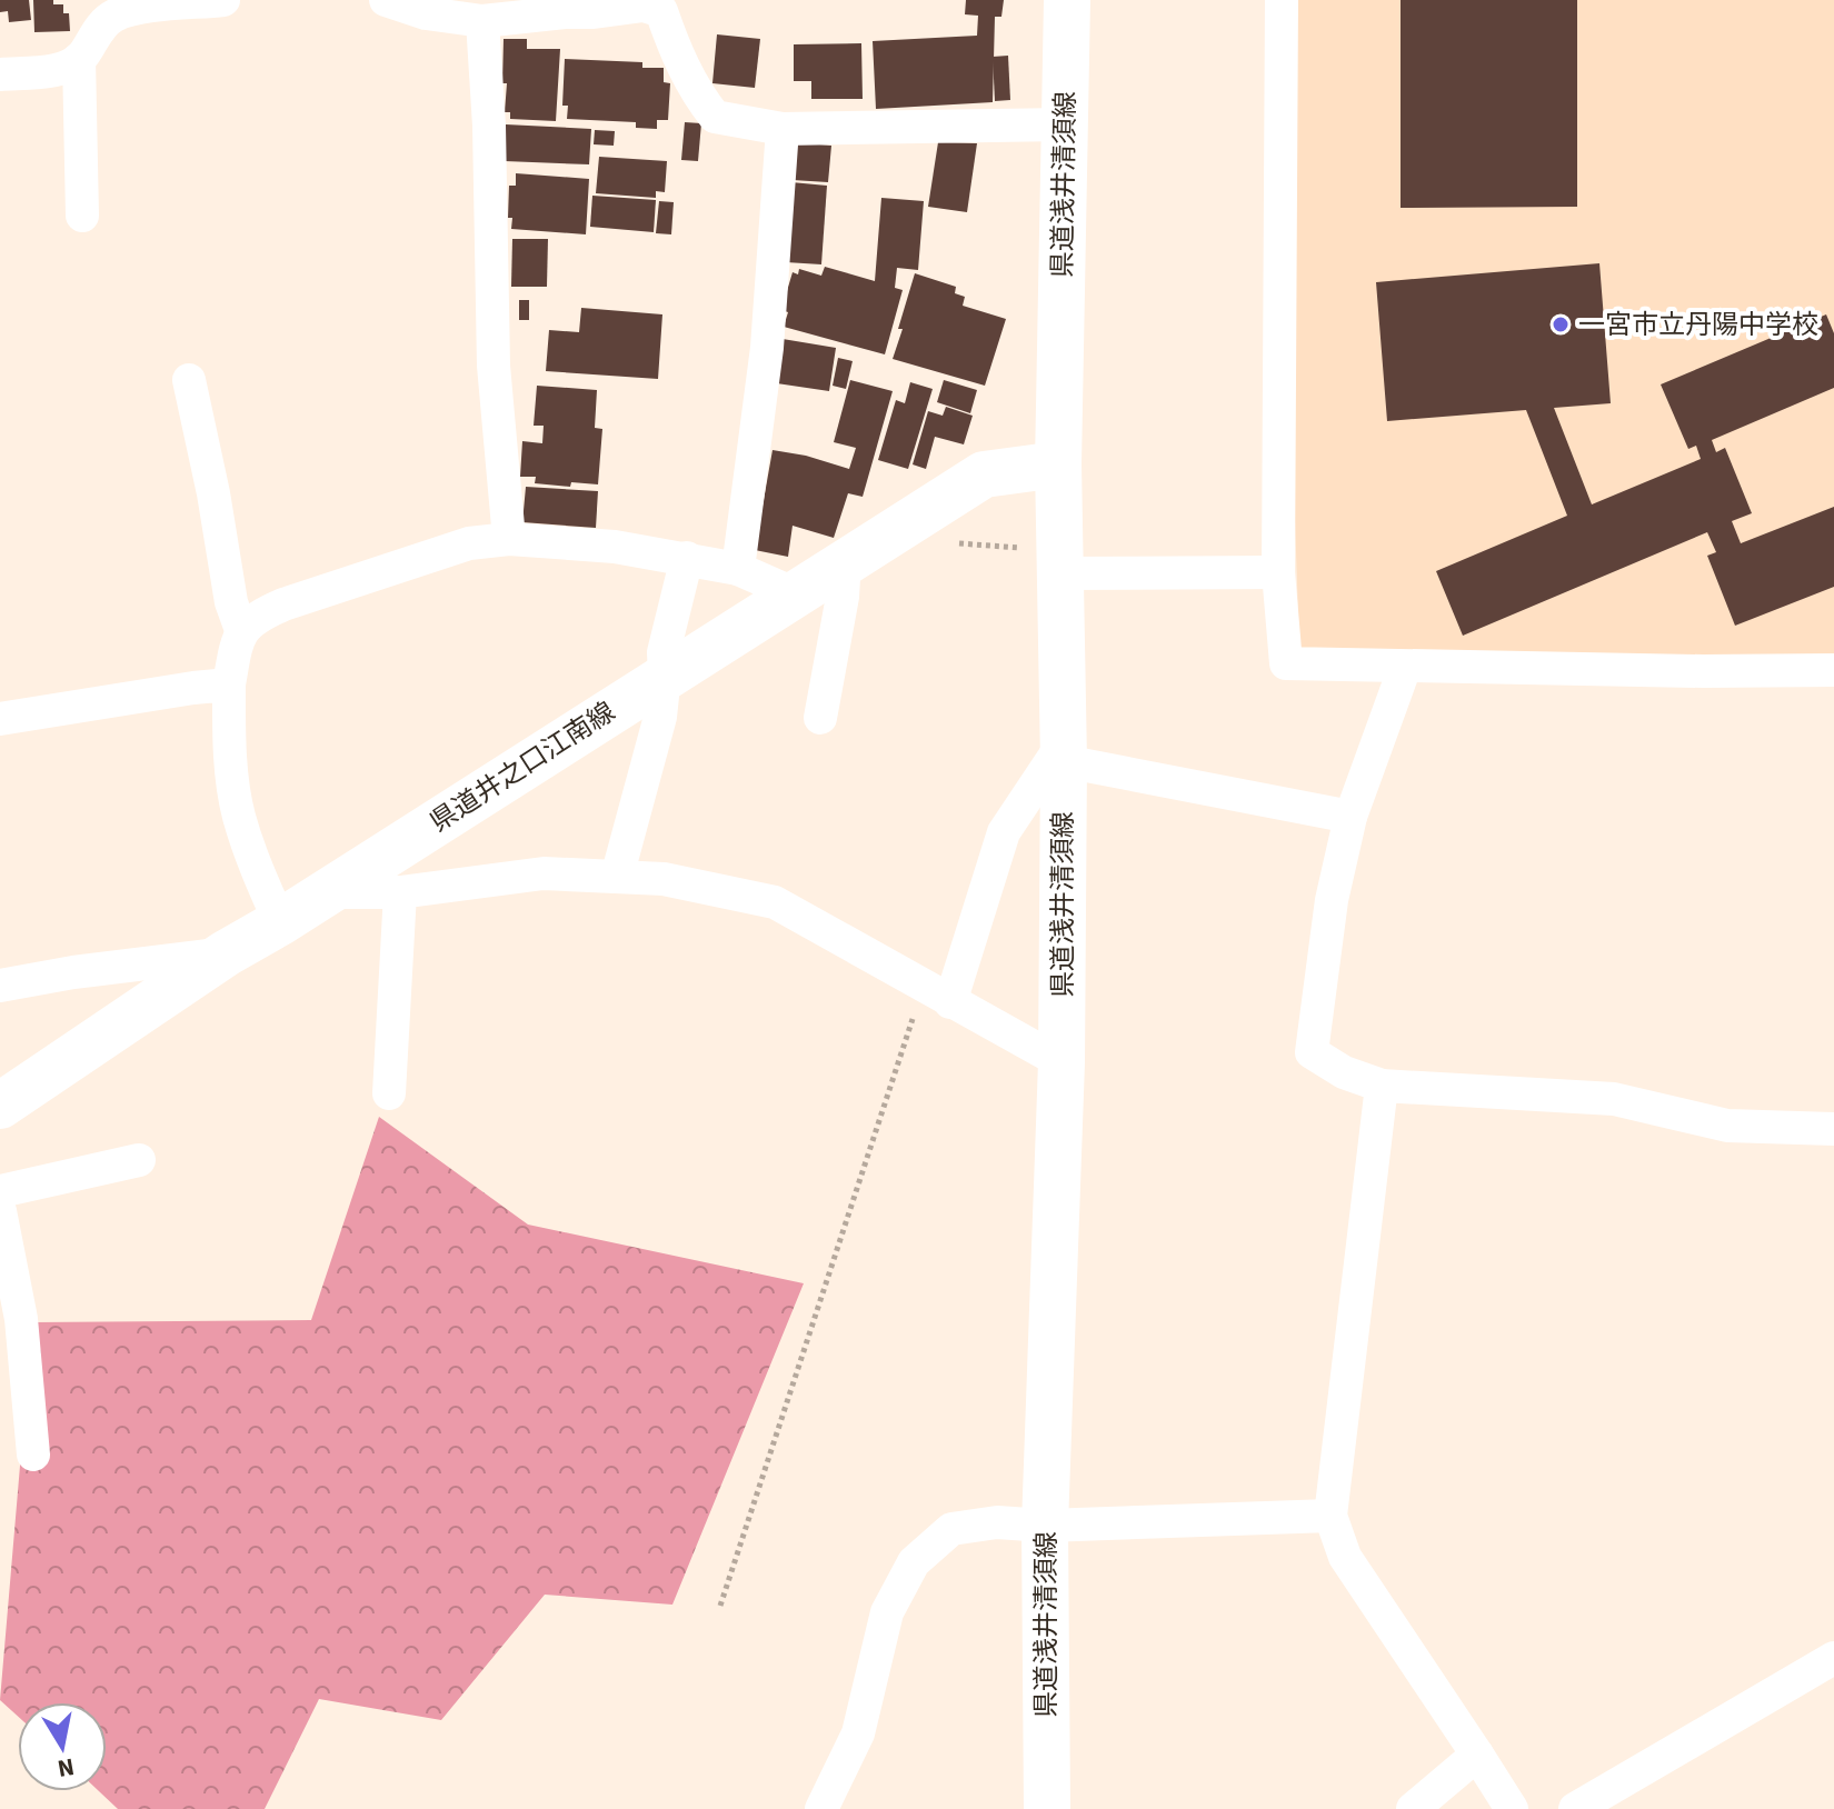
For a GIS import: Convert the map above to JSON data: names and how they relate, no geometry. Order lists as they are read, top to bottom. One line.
{"streets":{"main road":["県道浅井清須線","県道井之口江南線"]},"crossings":[["県道浅井清須線","県道井之口江南線"]],"places":["一宮市立丹陽中学校"],"north":"bottom"}
